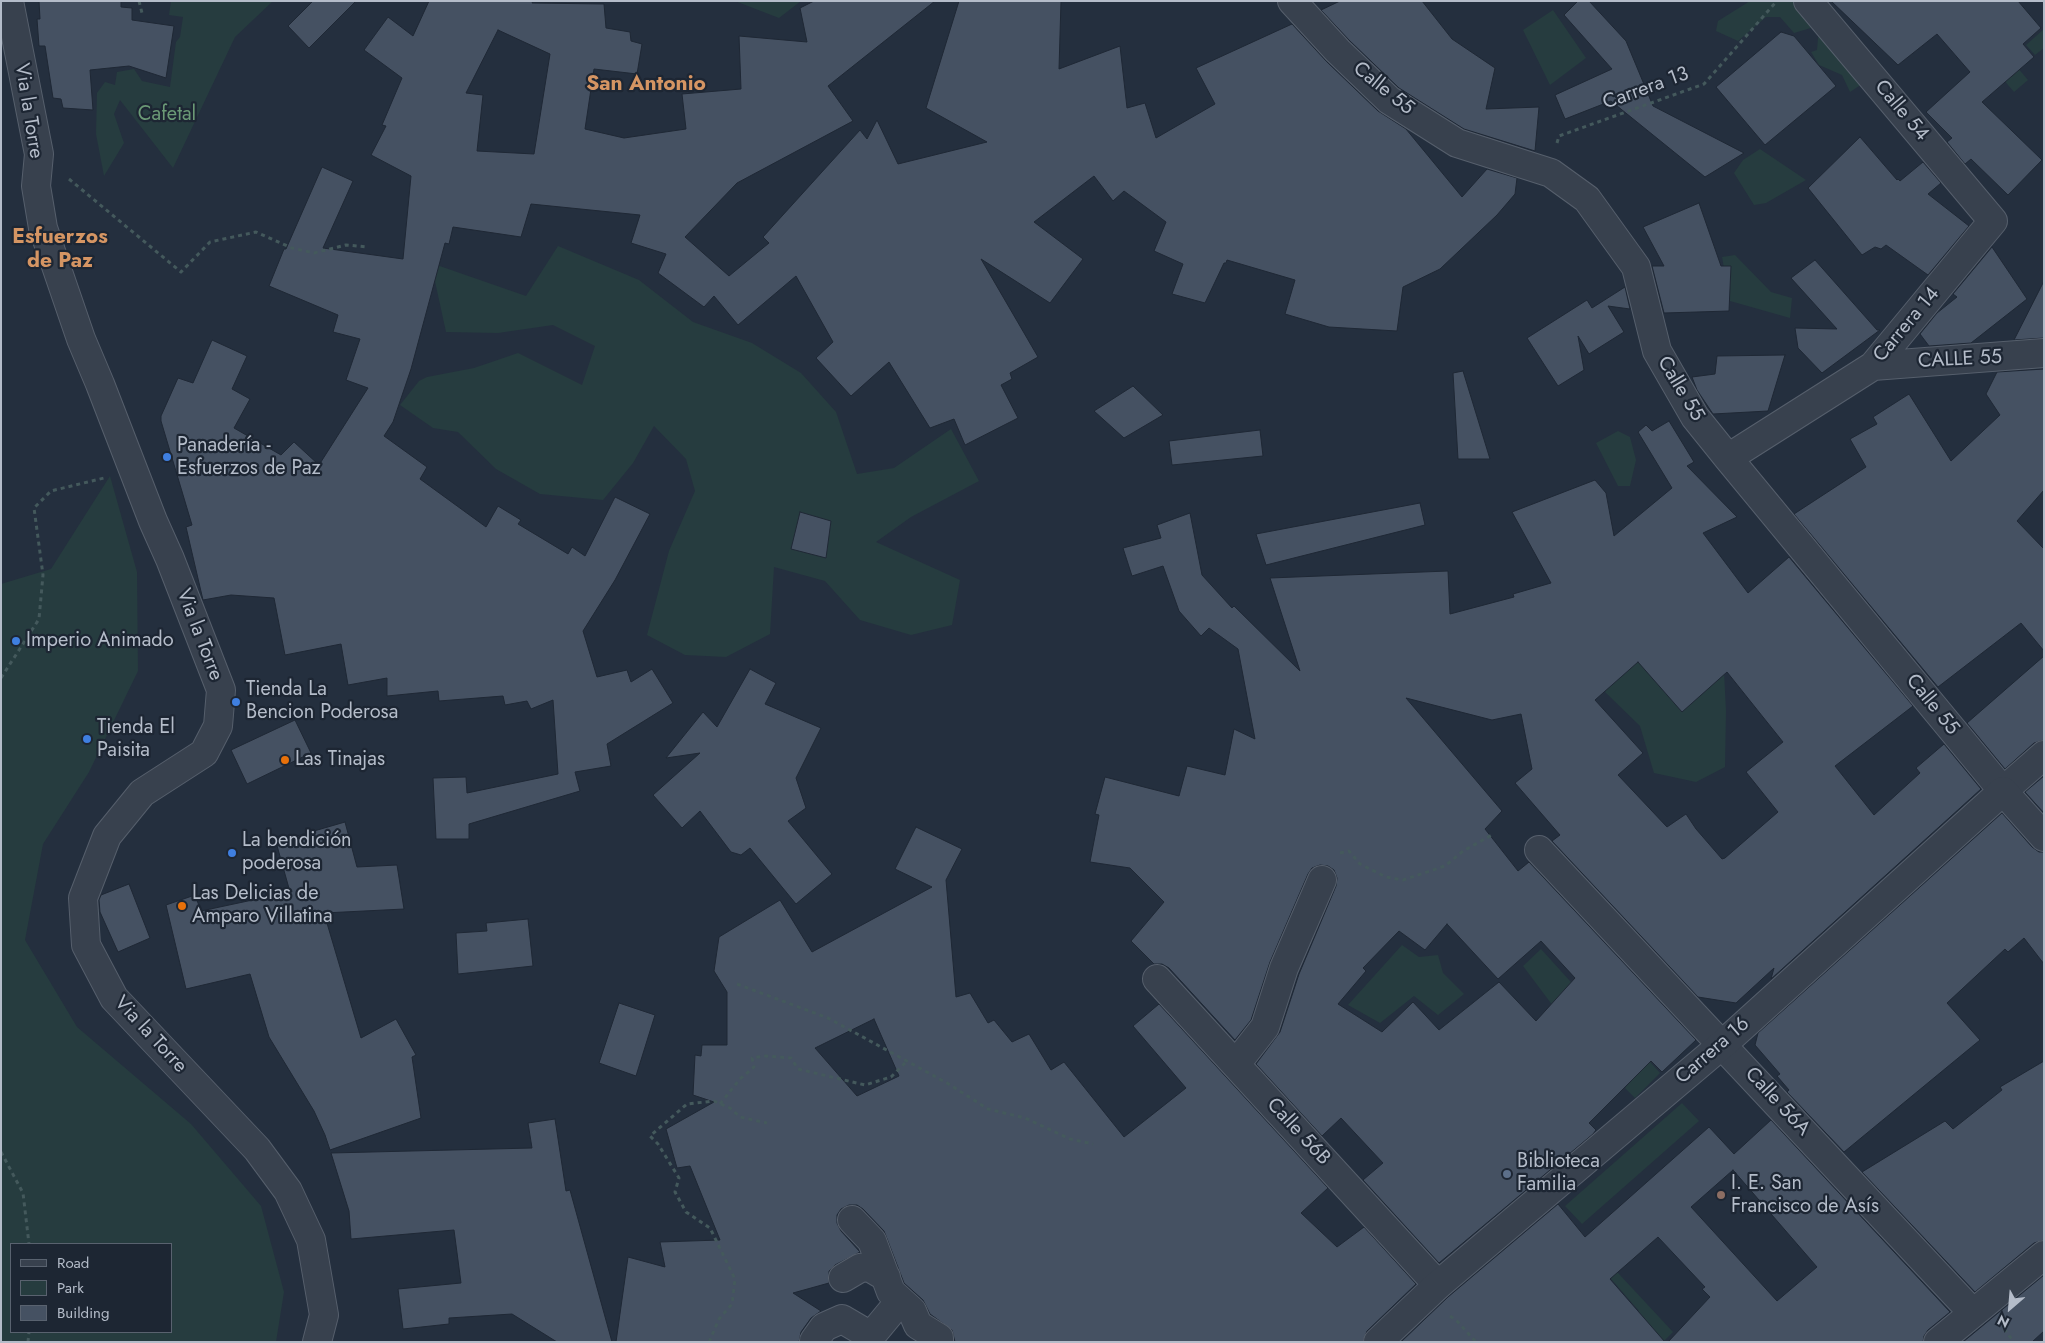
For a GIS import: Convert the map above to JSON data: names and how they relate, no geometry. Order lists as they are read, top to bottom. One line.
{"streets":{"street":["Calle 55","Via la Torre","Calle 54","Carrera 14","CALLE 55","Carrera 16","Calle 56A","Calle 56B"],"path":["Carrera 13"]},"crossings":[["Calle 55","Carrera 13"],["Calle 55","Carrera 14"],["Calle 55","Carrera 16"],["Calle 54","Carrera 14"],["Carrera 14","CALLE 55"],["Carrera 16","Calle 56A"],["Carrera 16","Calle 56B"]],"districts":["San Antonio","Esfuerzos de Paz"],"parks":["Cafetal"],"places":["Panadería - Esfuerzos de Paz","Imperio Animado","Tienda La Bencion Poderosa","Tienda El Paisita","Las Tinajas","La bendición poderosa","Las Delicias de Amparo Villatina","Biblioteca Familia","I. E. San Francisco de Asís"],"legend":["Road","Park","Building"],"north":"bottom left"}
